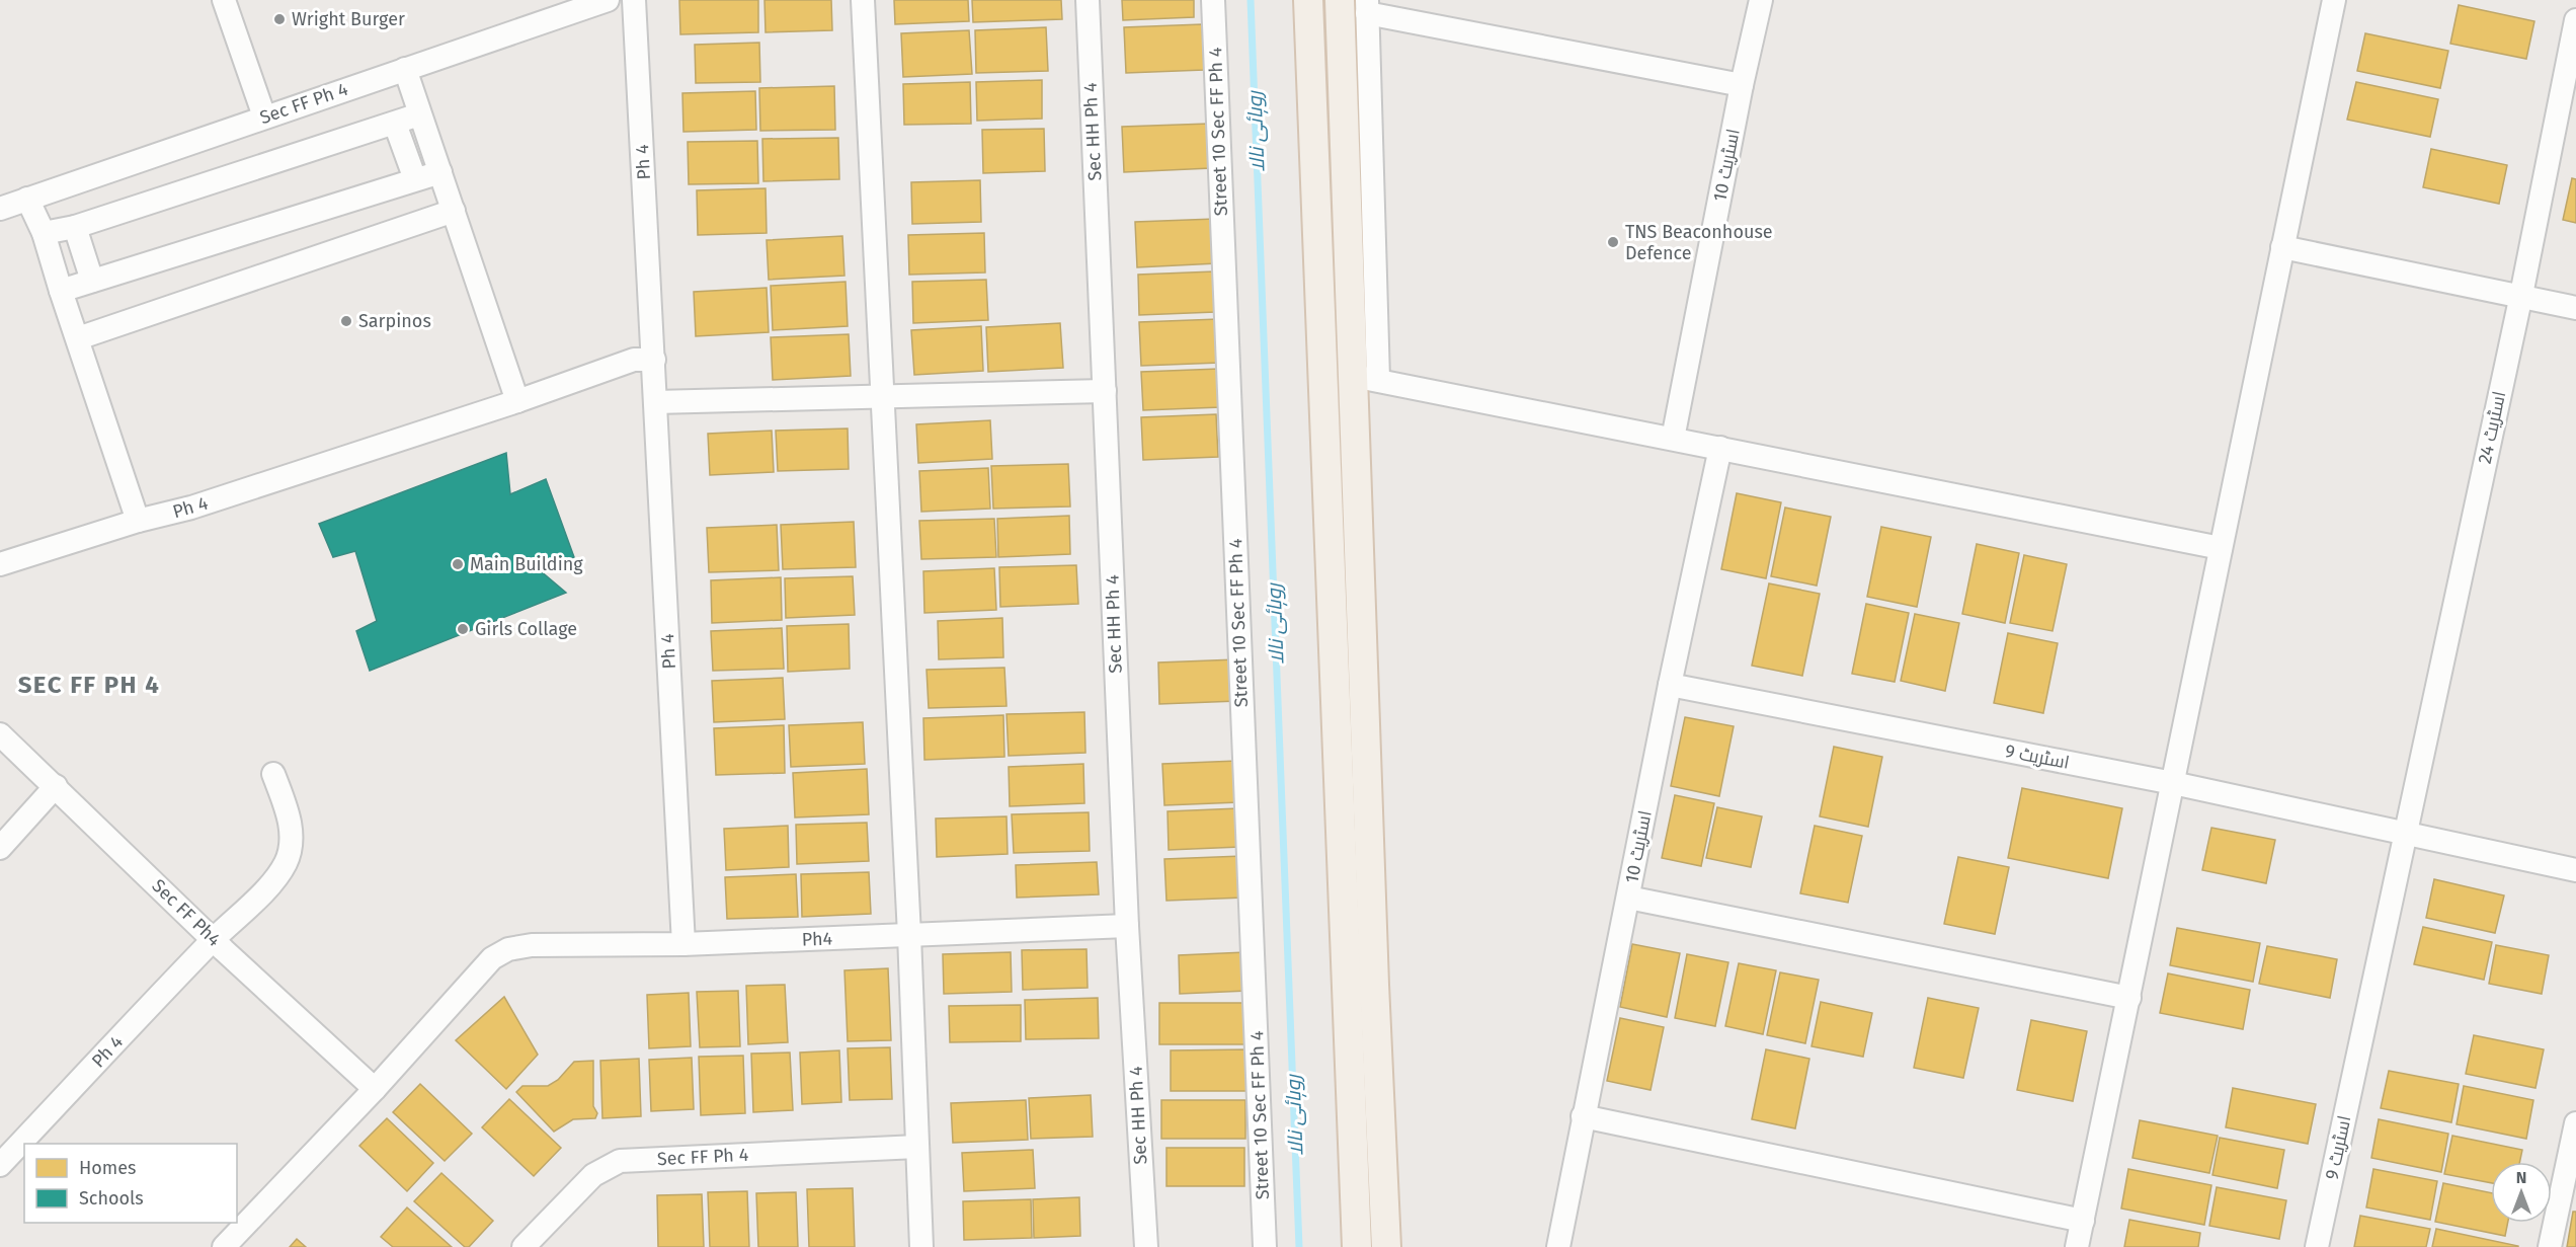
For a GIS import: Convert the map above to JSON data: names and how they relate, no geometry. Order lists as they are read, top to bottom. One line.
{"streets":{"street":["Sec FF Ph 4","Sec HH Ph 4","Street 10 Sec FF Ph 4","Ph 4","اسٹریٹ 10","اسٹریٹ 24","اسٹریٹ 9","Sec FF Ph4","Ph4"]},"crossings":[["Sec HH Ph 4","Ph4"],["Ph 4","Sec FF Ph4"],["Ph 4","Ph4"],["اسٹریٹ 10","اسٹریٹ 9"],["اسٹریٹ 24","اسٹریٹ 9"],["Sec FF Ph4","Ph4"]],"districts":["SEC FF PH 4"],"water":["روہائی نالا"],"places":["Wright Burger","TNS Beaconhouse Defence","Sarpinos","Main Building","Girls Collage"],"legend":["Homes","Schools"],"north":"top"}
